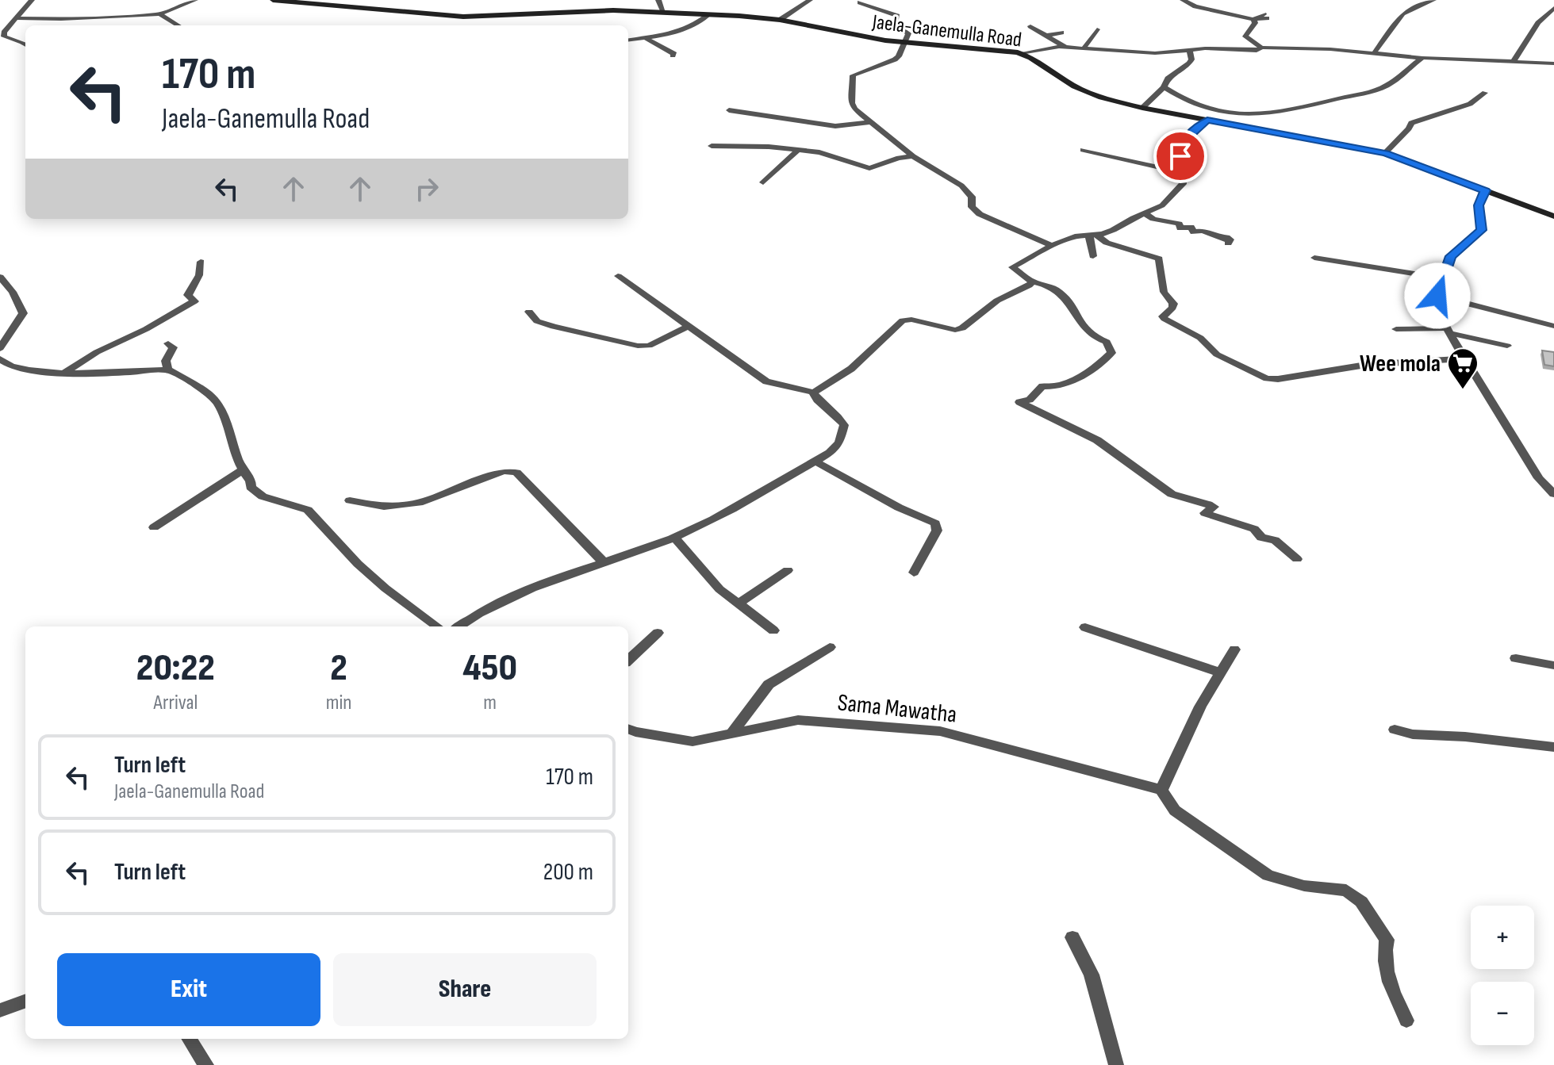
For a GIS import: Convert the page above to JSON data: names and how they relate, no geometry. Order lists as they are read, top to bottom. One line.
{"streets":{"main road":["Jaela-Ganemulla Road"],"street":["Sama Mawatha"]},"places":{"supermarket":["Wee mola"]},"page":{"turn":["170 m","Jaela-Ganemulla Road"],"eta":["20:22","Arrival","2","min","450","m"],"list":[{"name":"Turn left","note":"Jaela-Ganemulla Road","value":"170 m"},{"name":"Turn left","value":"200 m"}],"map_buttons":["+","−"],"buttons":["Exit","Share"]}}
